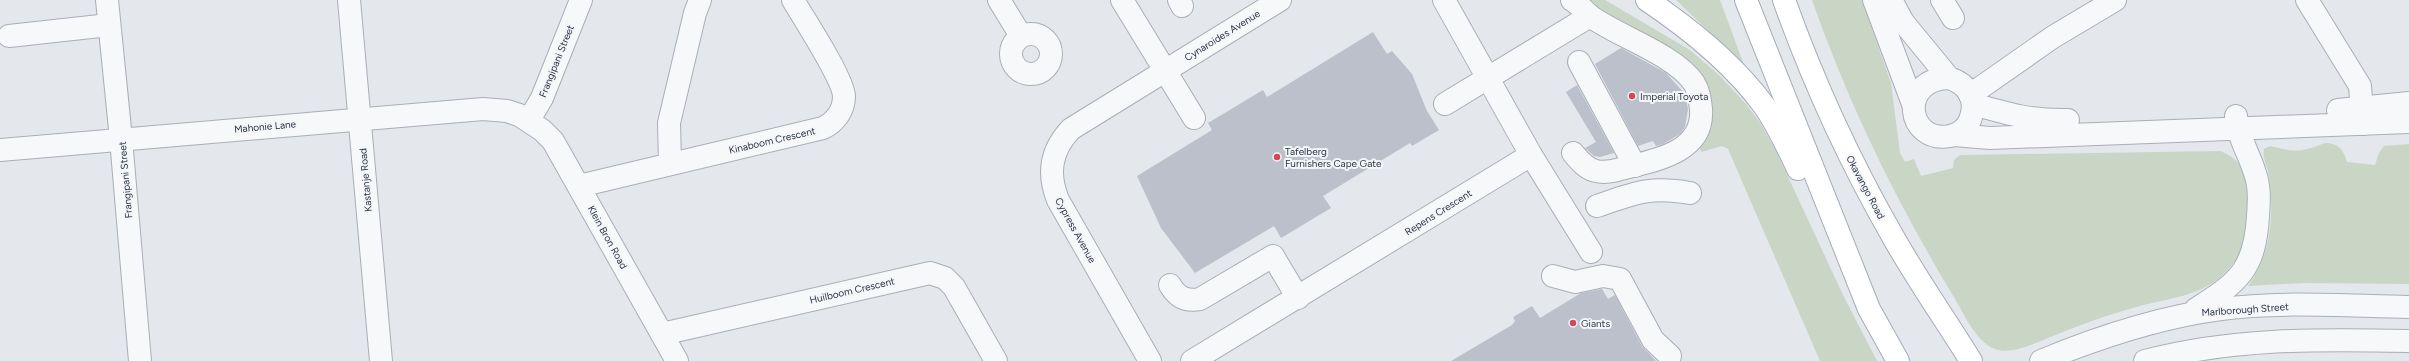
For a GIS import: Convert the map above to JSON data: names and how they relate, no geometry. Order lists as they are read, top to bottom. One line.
{"streets":{"main road":["Okavango Road"],"street":["Cynaroides Avenue","Frangipani Street","Mahonie Lane","Kinaboom Crescent","Kastanje Road","Repens Crescent","Cypress Avenue","Klein Bron Road","Huilboom Crescent","Marlborough Street"]},"crossings":[["Cynaroides Avenue","Cypress Avenue"],["Frangipani Street","Mahonie Lane"],["Frangipani Street","Klein Bron Road"],["Mahonie Lane","Kastanje Road"],["Mahonie Lane","Klein Bron Road"],["Kinaboom Crescent","Klein Bron Road"],["Klein Bron Road","Huilboom Crescent"]],"places":["Imperial Toyota","Tafelberg Furnishers Cape Gate","Giants"]}
